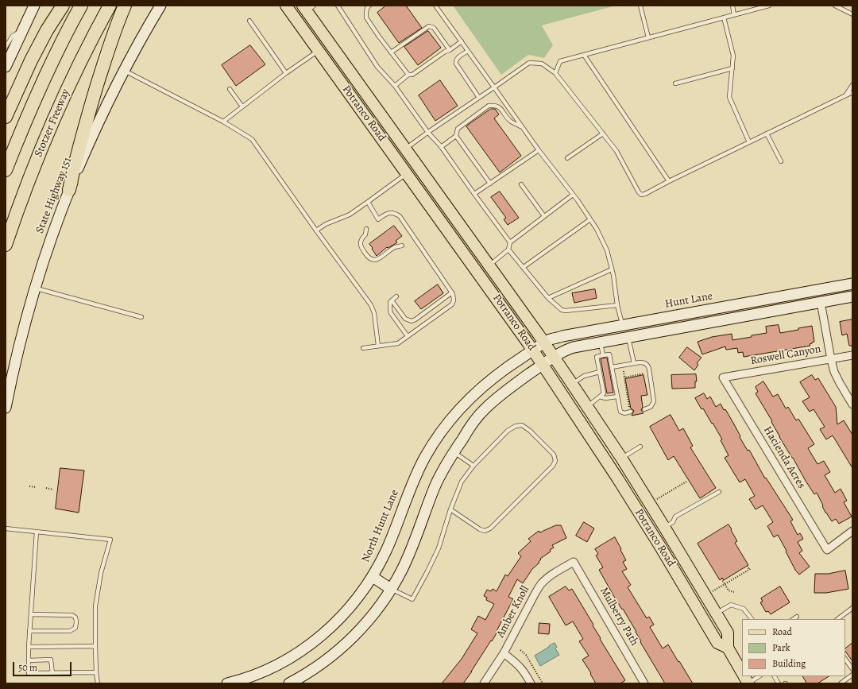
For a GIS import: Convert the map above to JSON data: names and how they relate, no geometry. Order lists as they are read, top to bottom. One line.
{"streets":{"highway":["Stotzer Freeway"],"main road":["Potranco Road","State Highway 151","Hunt Lane","North Hunt Lane"],"street":["Roswell Canyon","Hacienda Acres","Amber Knoll","Mulberry Path"]},"crossings":[["Potranco Road","Hunt Lane"],["Potranco Road","North Hunt Lane"],["Hunt Lane","North Hunt Lane"],["Roswell Canyon","Hacienda Acres"],["Amber Knoll","Mulberry Path"]],"legend":["Road","Park","Building"],"scale_bar":"50 m"}
